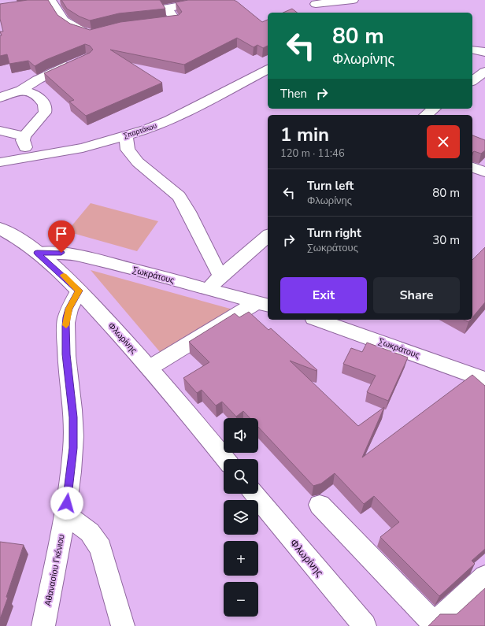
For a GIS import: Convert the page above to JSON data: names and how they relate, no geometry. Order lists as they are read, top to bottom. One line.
{"streets":{"street":["Σπαρτάκου","Σωκράτους","Φλωρίνης","Αθανασίου Γκένιου"]},"crossings":[["Σωκράτους","Φλωρίνης"],["Φλωρίνης","Αθανασίου Γκένιου"]],"page":{"turn":["80 m","Φλωρίνης"],"then":"Then","heading":["1 min","120 m · 11:46"],"list":[{"name":"Turn left","note":"Φλωρίνης","value":"80 m"},{"name":"Turn right","note":"Σωκράτους","value":"30 m"}],"buttons":["Exit","Share"],"map_buttons":["+","−"]}}
